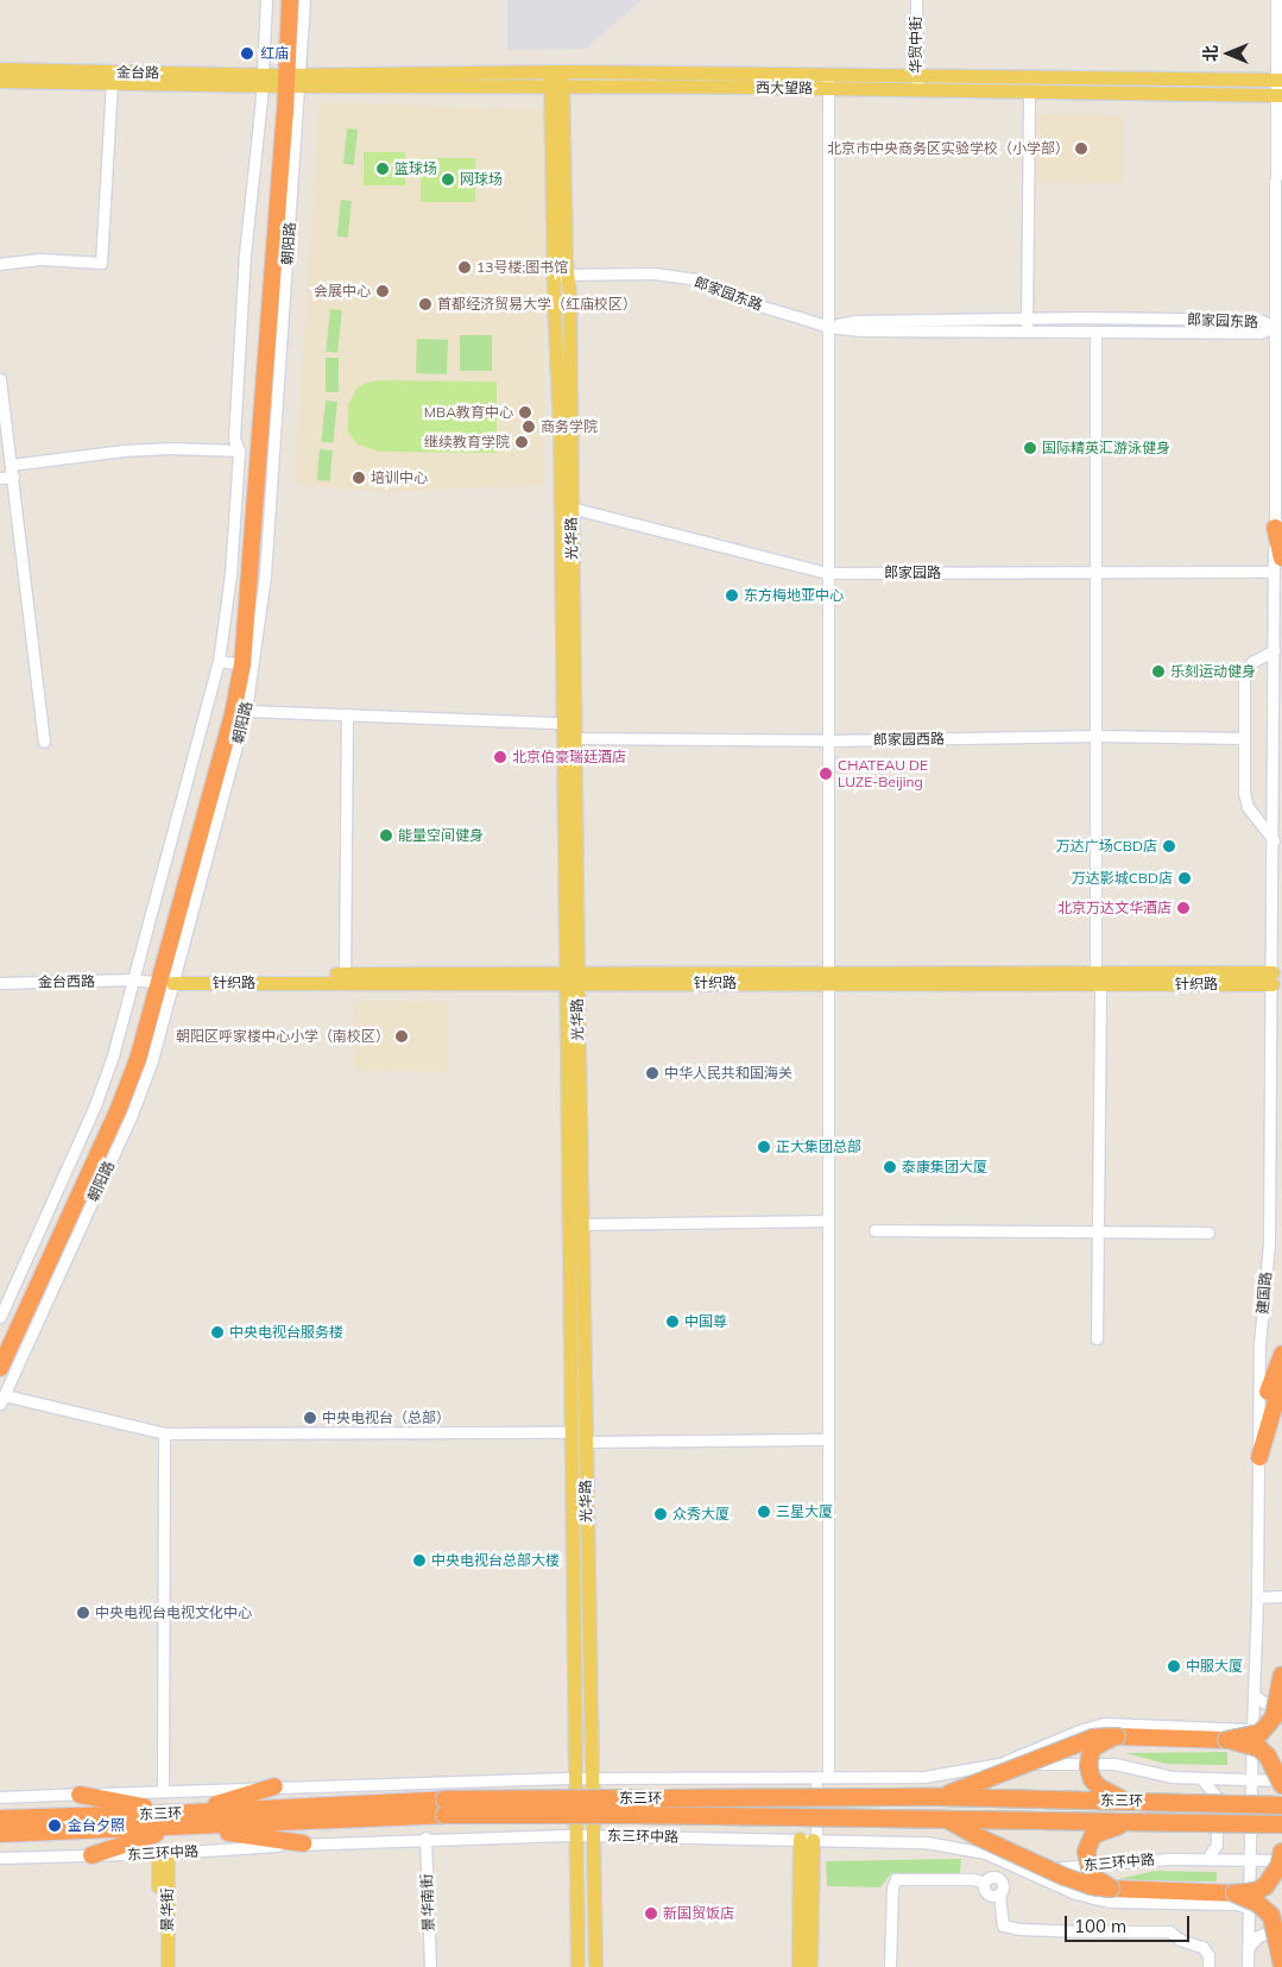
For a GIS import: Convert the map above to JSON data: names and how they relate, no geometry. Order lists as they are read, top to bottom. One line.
{"streets":{"highway":["朝阳路","东三环"],"main road":["金台路","西大望路","光华路","针织路","景华街"],"street":["华贸中街","郎家园东路","郎家园路","郎家园西路","金台西路","建国路","东三环中路","景华南街"]},"crossings":[["华贸中街","西大望路"],["金台路","西大望路"],["金台路","朝阳路"],["西大望路","朝阳路"],["西大望路","光华路"],["朝阳路","金台西路"],["朝阳路","针织路"],["郎家园东路","光华路"],["光华路","郎家园路"],["光华路","郎家园西路"],["光华路","针织路"],["光华路","东三环中路"],["郎家园路","建国路"],["金台西路","针织路"],["针织路","建国路"],["建国路","东三环中路"],["东三环中路","景华南街"],["东三环中路","景华街"]],"places":["红庙","北京市中央商务区实验学校（小学部）","篮球场","网球场","13号楼;图书馆","会展中心","首都经济贸易大学（红庙校区）","MBA教育中心","商务学院","继续教育学院","国际精英汇游泳健身","培训中心","东方梅地亚中心","乐刻运动健身","北京伯豪瑞廷酒店","CHATEAU DE LUZE-Beijing","能量空间健身","万达广场CBD店","万达影城CBD店","北京万达文华酒店","朝阳区呼家楼中心小学（南校区）","中华人民共和国海关","正大集团总部","泰康集团大厦","中国尊","中央电视台服务楼","中央电视台（总部）","三星大厦","众秀大厦","中央电视台总部大楼","中央电视台电视文化中心","中服大厦","金台夕照","新国贸饭店"],"scale_bar":"100 m","north":"left"}
